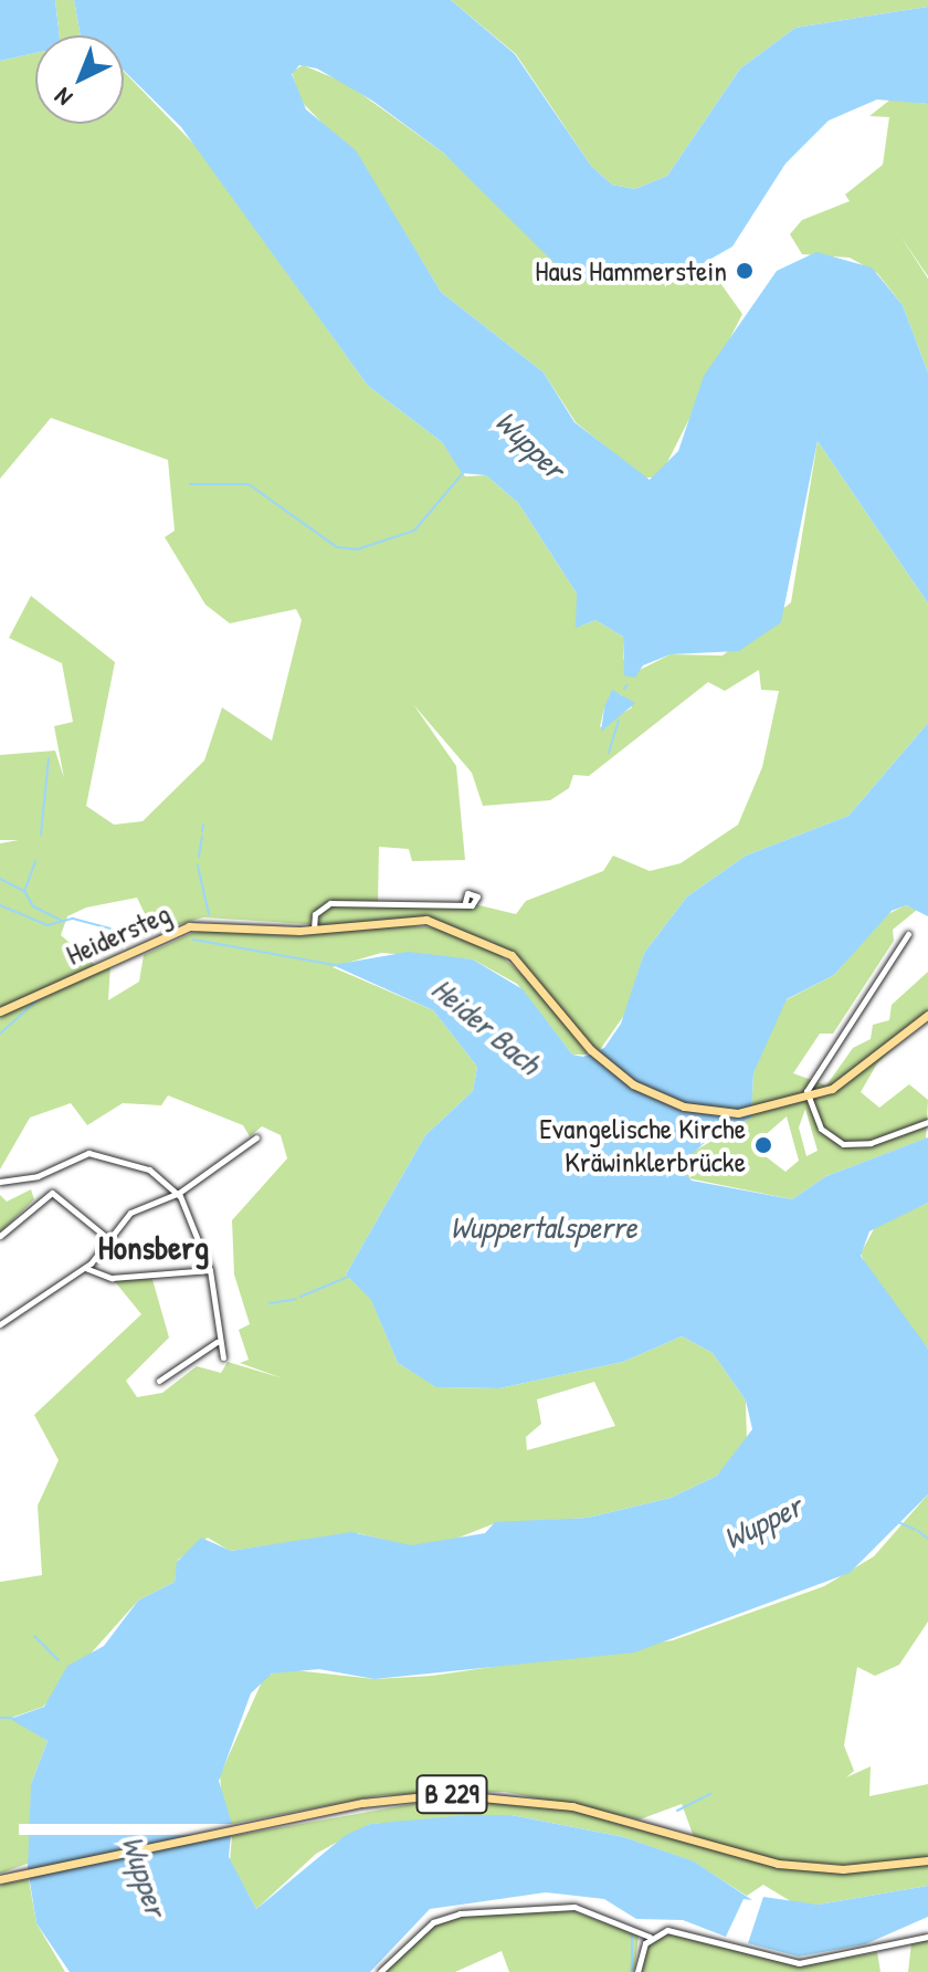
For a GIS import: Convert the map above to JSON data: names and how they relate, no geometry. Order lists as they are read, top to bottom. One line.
{"streets":{"main road":["Heidersteg","B 229"]},"districts":["Honsberg"],"water":["Wupper","Heider Bach","Wuppertalsperre"],"places":["Haus Hammerstein","Evangelische Kirche Kräwinklerbrücke"],"north":"bottom left"}
